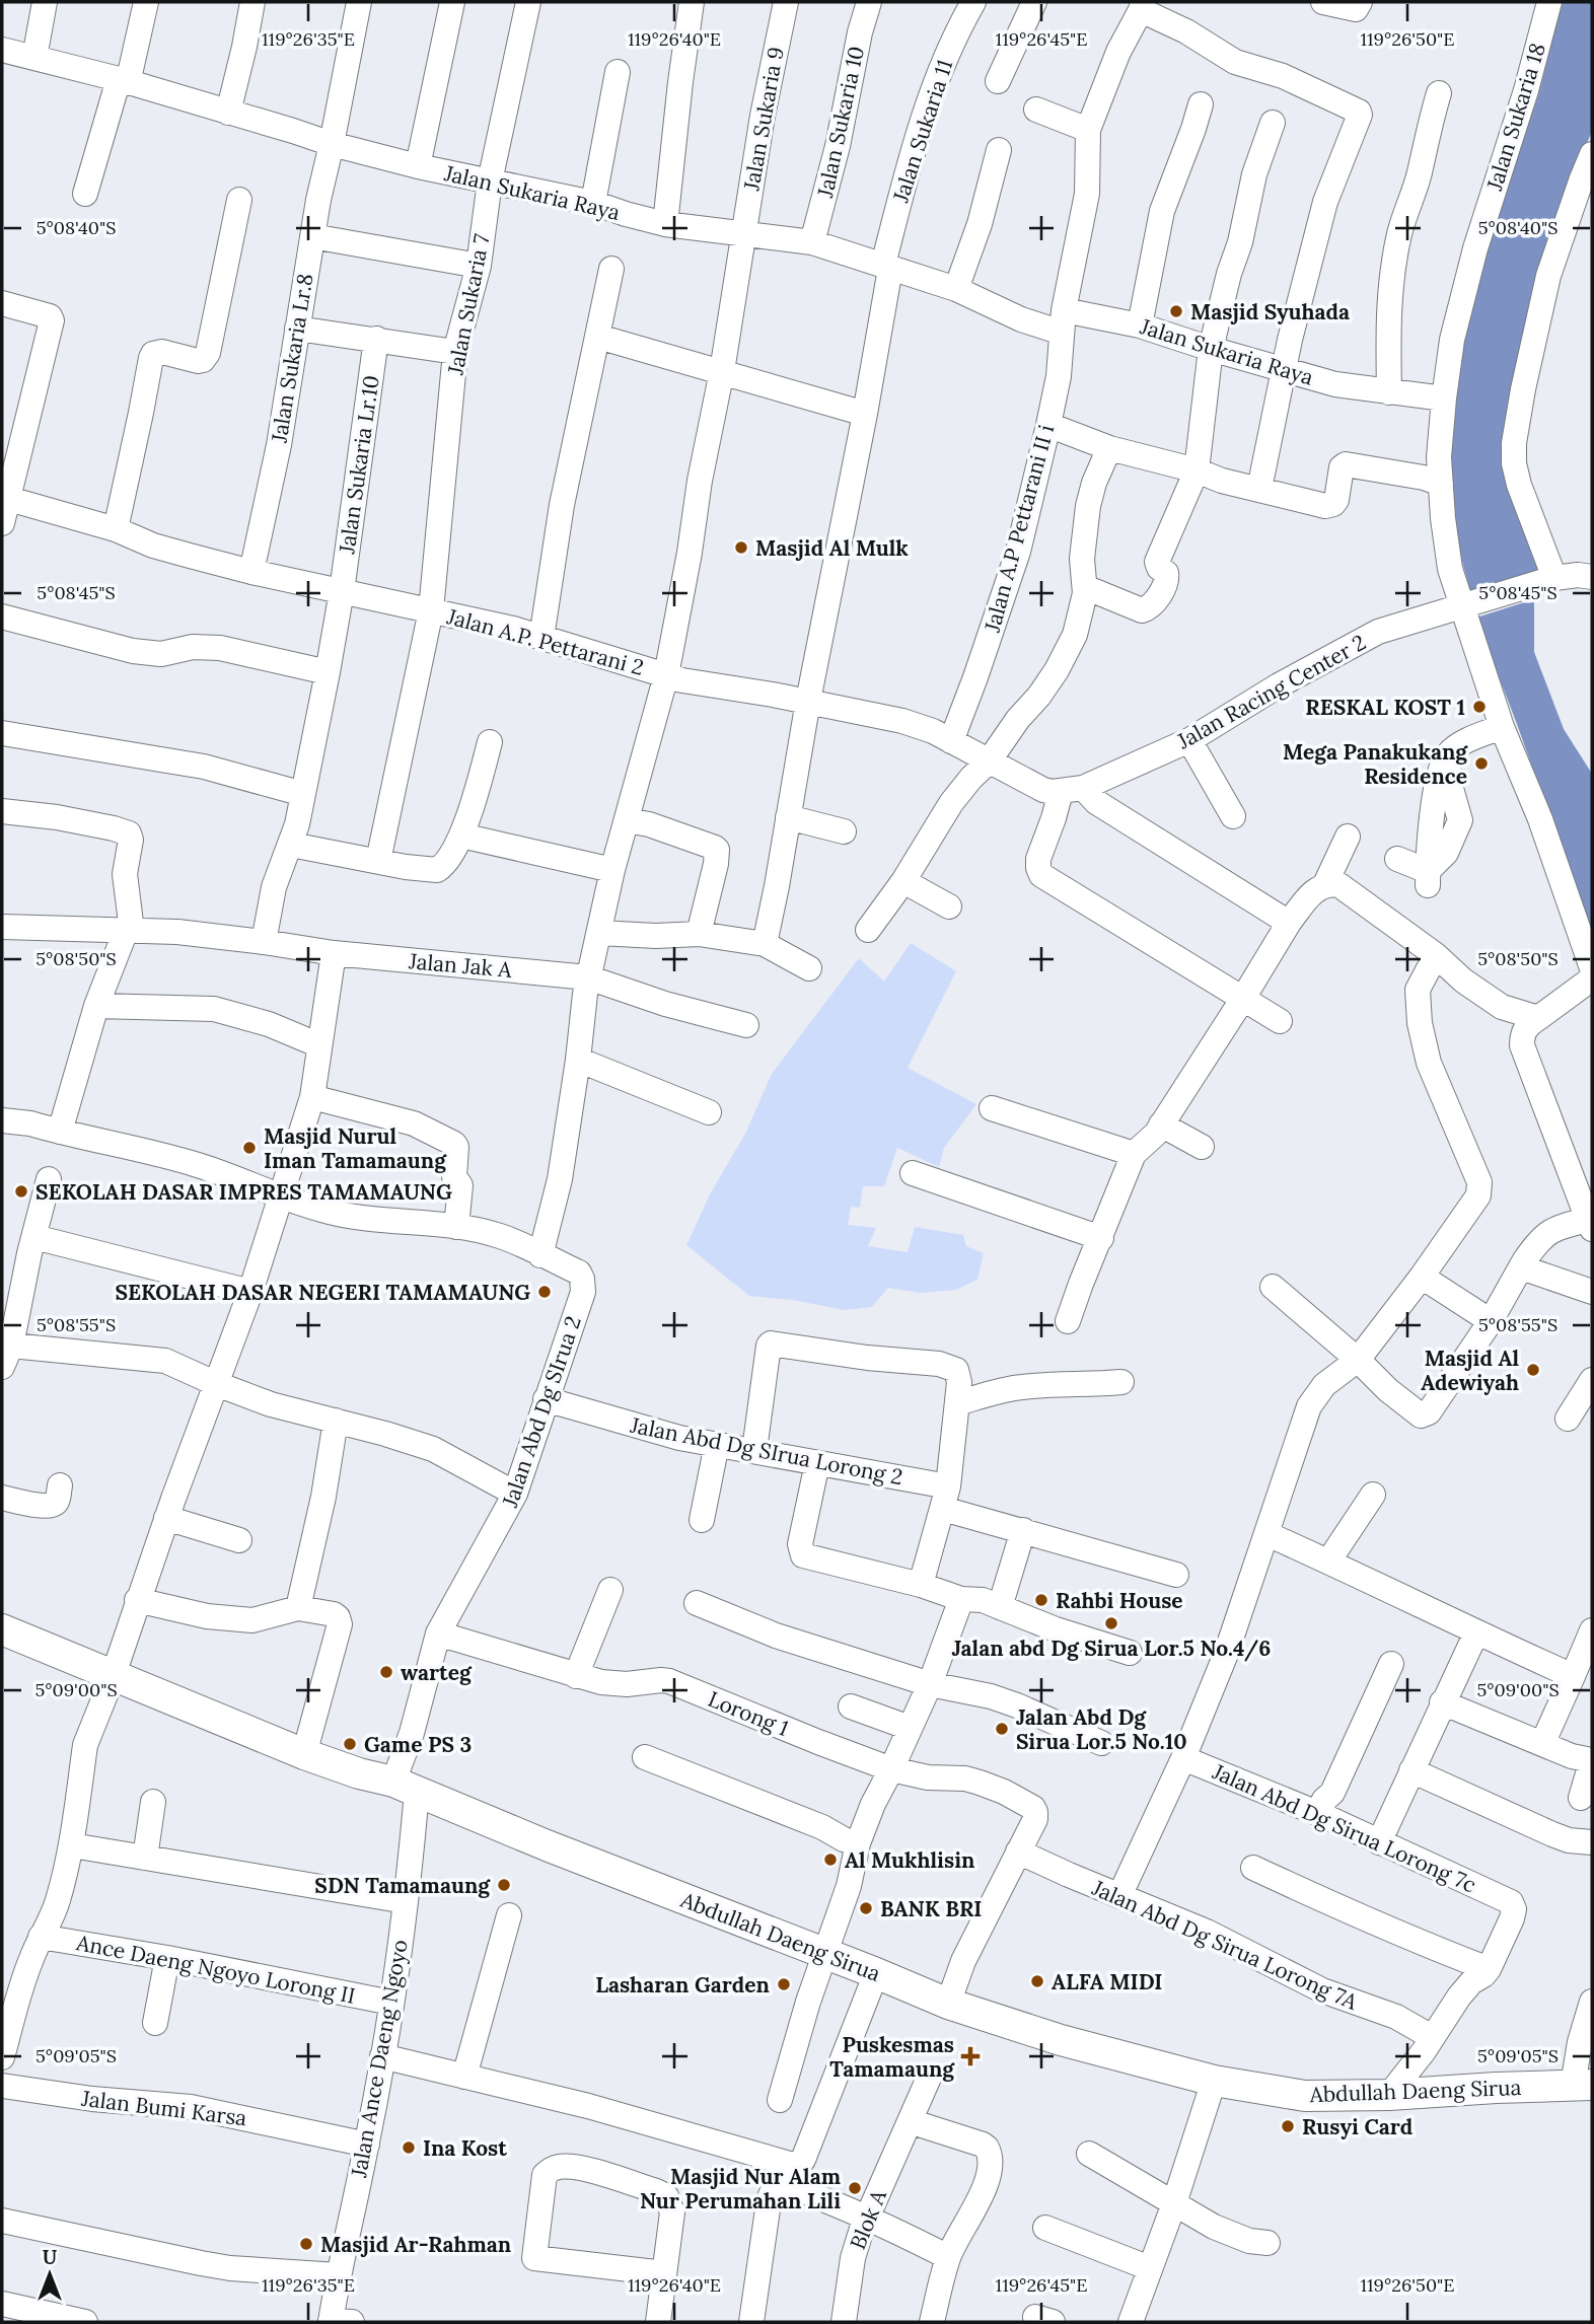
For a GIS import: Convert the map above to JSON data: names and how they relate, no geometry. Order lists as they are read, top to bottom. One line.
{"streets":{"main road":["Abdullah Daeng Sirua"],"street":["Jalan Sukaria 18","Jalan Sukaria 9","Jalan Sukaria 10","Jalan Sukaria 11","Jalan Sukaria Raya","Jalan Sukaria 7","Jalan Sukaria Lr.8","Jalan Sukaria Lr.10","Jalan A.P Pettarani II i","Jalan A.P. Pettarani 2","Jalan Racing Center 2","Jalan Jak A","Jalan Abd Dg SIrua 2","Jalan Abd Dg SIrua Lorong 2","Lorong 1","Jalan Abd Dg Sirua Lorong 7c","Jalan Abd Dg Sirua Lorong 7A","Ance Daeng Ngoyo Lorong II","Jalan Ance Daeng Ngoyo","Jalan Bumi Karsa","Blok A"]},"crossings":[["Jalan Sukaria 18","Jalan Sukaria Raya"],["Jalan Sukaria 18","Jalan Racing Center 2"],["Jalan Sukaria 9","Jalan Sukaria Raya"],["Jalan Sukaria 9","Jalan A.P. Pettarani 2"],["Jalan Sukaria 9","Jalan Jak A"],["Jalan Sukaria 9","Jalan Abd Dg SIrua 2"],["Jalan Sukaria 10","Jalan Sukaria Raya"],["Jalan Sukaria 11","Jalan Sukaria Raya"],["Jalan Sukaria 11","Jalan A.P. Pettarani 2"],["Jalan Sukaria Raya","Jalan Sukaria 7"],["Jalan Sukaria Raya","Jalan Sukaria Lr.8"],["Jalan Sukaria Raya","Jalan A.P Pettarani II i"],["Jalan Sukaria 7","Jalan A.P. Pettarani 2"],["Jalan Sukaria Lr.8","Jalan A.P. Pettarani 2"],["Jalan Sukaria Lr.10","Jalan A.P. Pettarani 2"],["Jalan Sukaria Lr.10","Jalan Jak A"],["Jalan A.P Pettarani II i","Jalan A.P. Pettarani 2"],["Jalan A.P. Pettarani 2","Jalan Racing Center 2"],["Jalan Abd Dg SIrua 2","Jalan Abd Dg SIrua Lorong 2"],["Jalan Abd Dg SIrua 2","Lorong 1"],["Jalan Abd Dg SIrua 2","Abdullah Daeng Sirua"],["Jalan Abd Dg SIrua 2","Jalan Ance Daeng Ngoyo"],["Lorong 1","Jalan Abd Dg Sirua Lorong 7A"],["Abdullah Daeng Sirua","Jalan Ance Daeng Ngoyo"],["Ance Daeng Ngoyo Lorong II","Jalan Ance Daeng Ngoyo"],["Jalan Ance Daeng Ngoyo","Jalan Bumi Karsa"]],"places":{"other":["Masjid Syuhada","Masjid Al Mulk","RESKAL KOST 1","Mega Panakukang Residence","Masjid Nurul Iman Tamamaung","SEKOLAH DASAR IMPRES TAMAMAUNG","SEKOLAH DASAR NEGERI TAMAMAUNG","Masjid Al Adewiyah","Rahbi House","Jalan abd Dg Sirua Lor.5 No.4/6","warteg","Jalan Abd Dg Sirua Lor.5 No.10","Game PS 3","Al Mukhlisin","SDN Tamamaung","BANK BRI","ALFA MIDI","Lasharan Garden","Rusyi Card","Ina Kost","Masjid Nur Alam Nur Perumahan Lili","Masjid Ar-Rahman"],"health":["Puskesmas Tamamaung"]},"north":"top","coordinates":["119°26'35\"E","119°26'40\"E","119°26'45\"E","119°26'50\"E","5°08'40\"S","5°08'45\"S","5°08'50\"S","5°08'55\"S","5°09'00\"S","5°09'05\"S"]}
